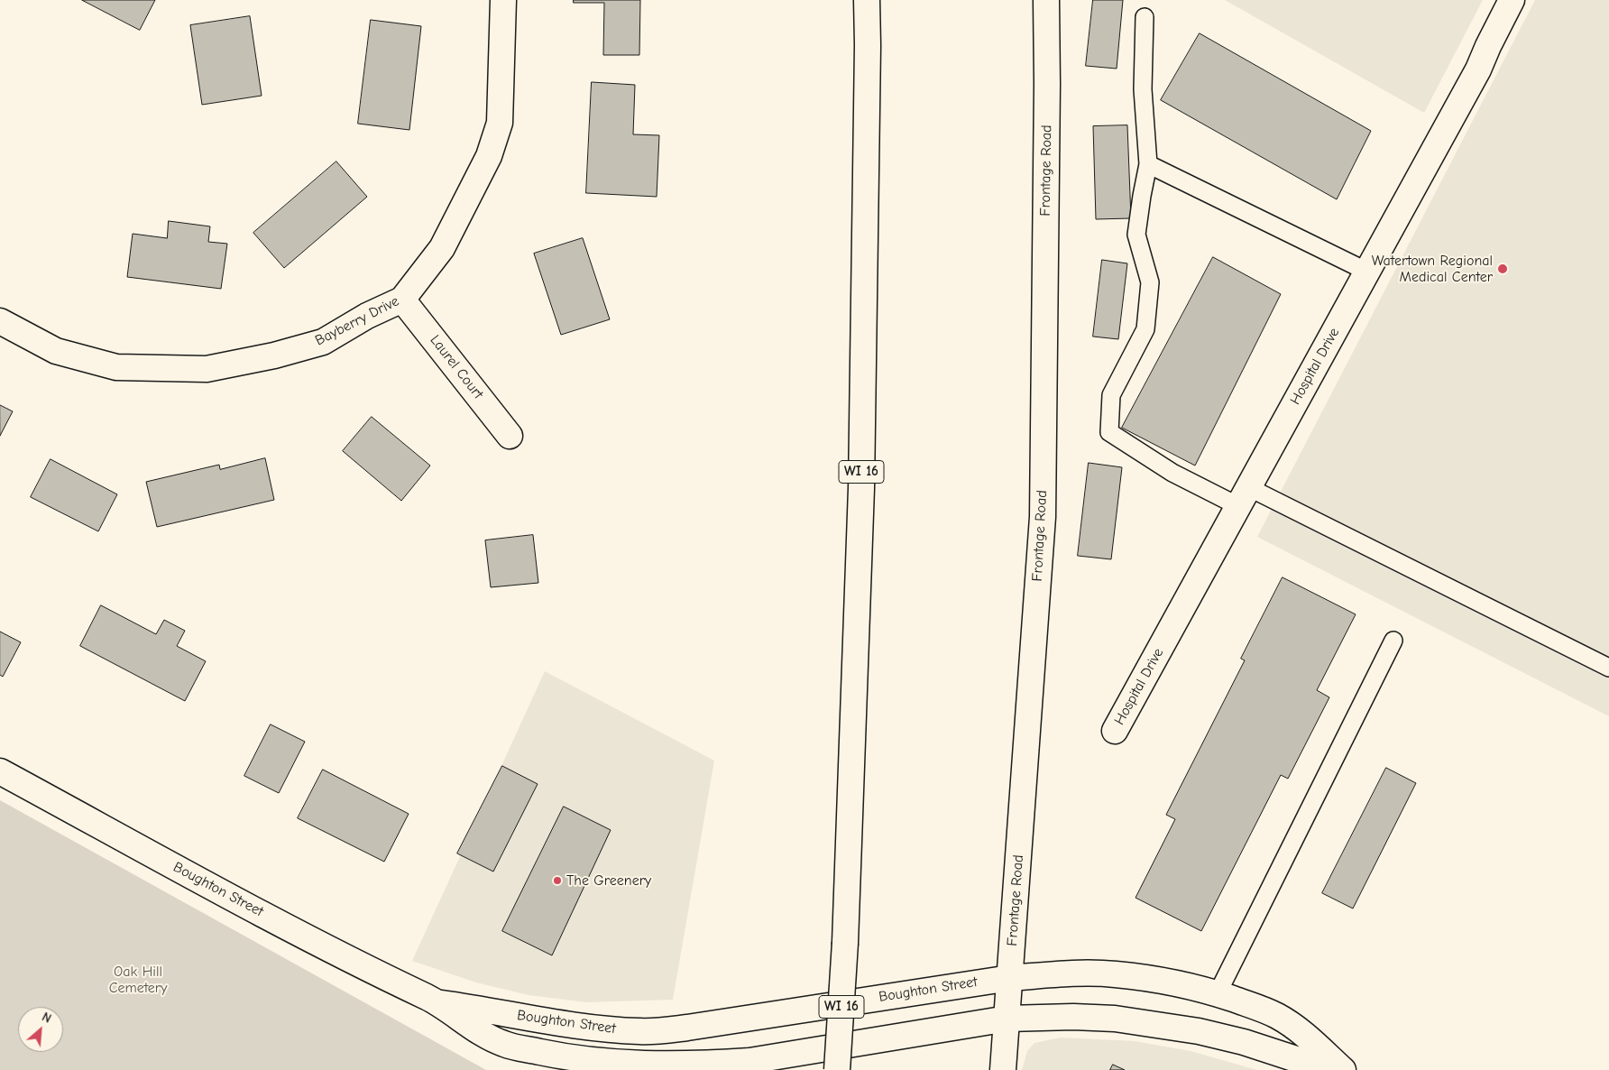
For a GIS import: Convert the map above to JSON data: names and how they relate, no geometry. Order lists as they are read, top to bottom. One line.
{"streets":{"main road":["Frontage Road","Bayberry Drive","Hospital Drive","Laurel Court","WI 16","Boughton Street"]},"crossings":[["Frontage Road","Boughton Street"],["Bayberry Drive","Laurel Court"]],"parks":["Oak Hill Cemetery"],"places":["Watertown Regional Medical Center","The Greenery"],"north":"top right"}
